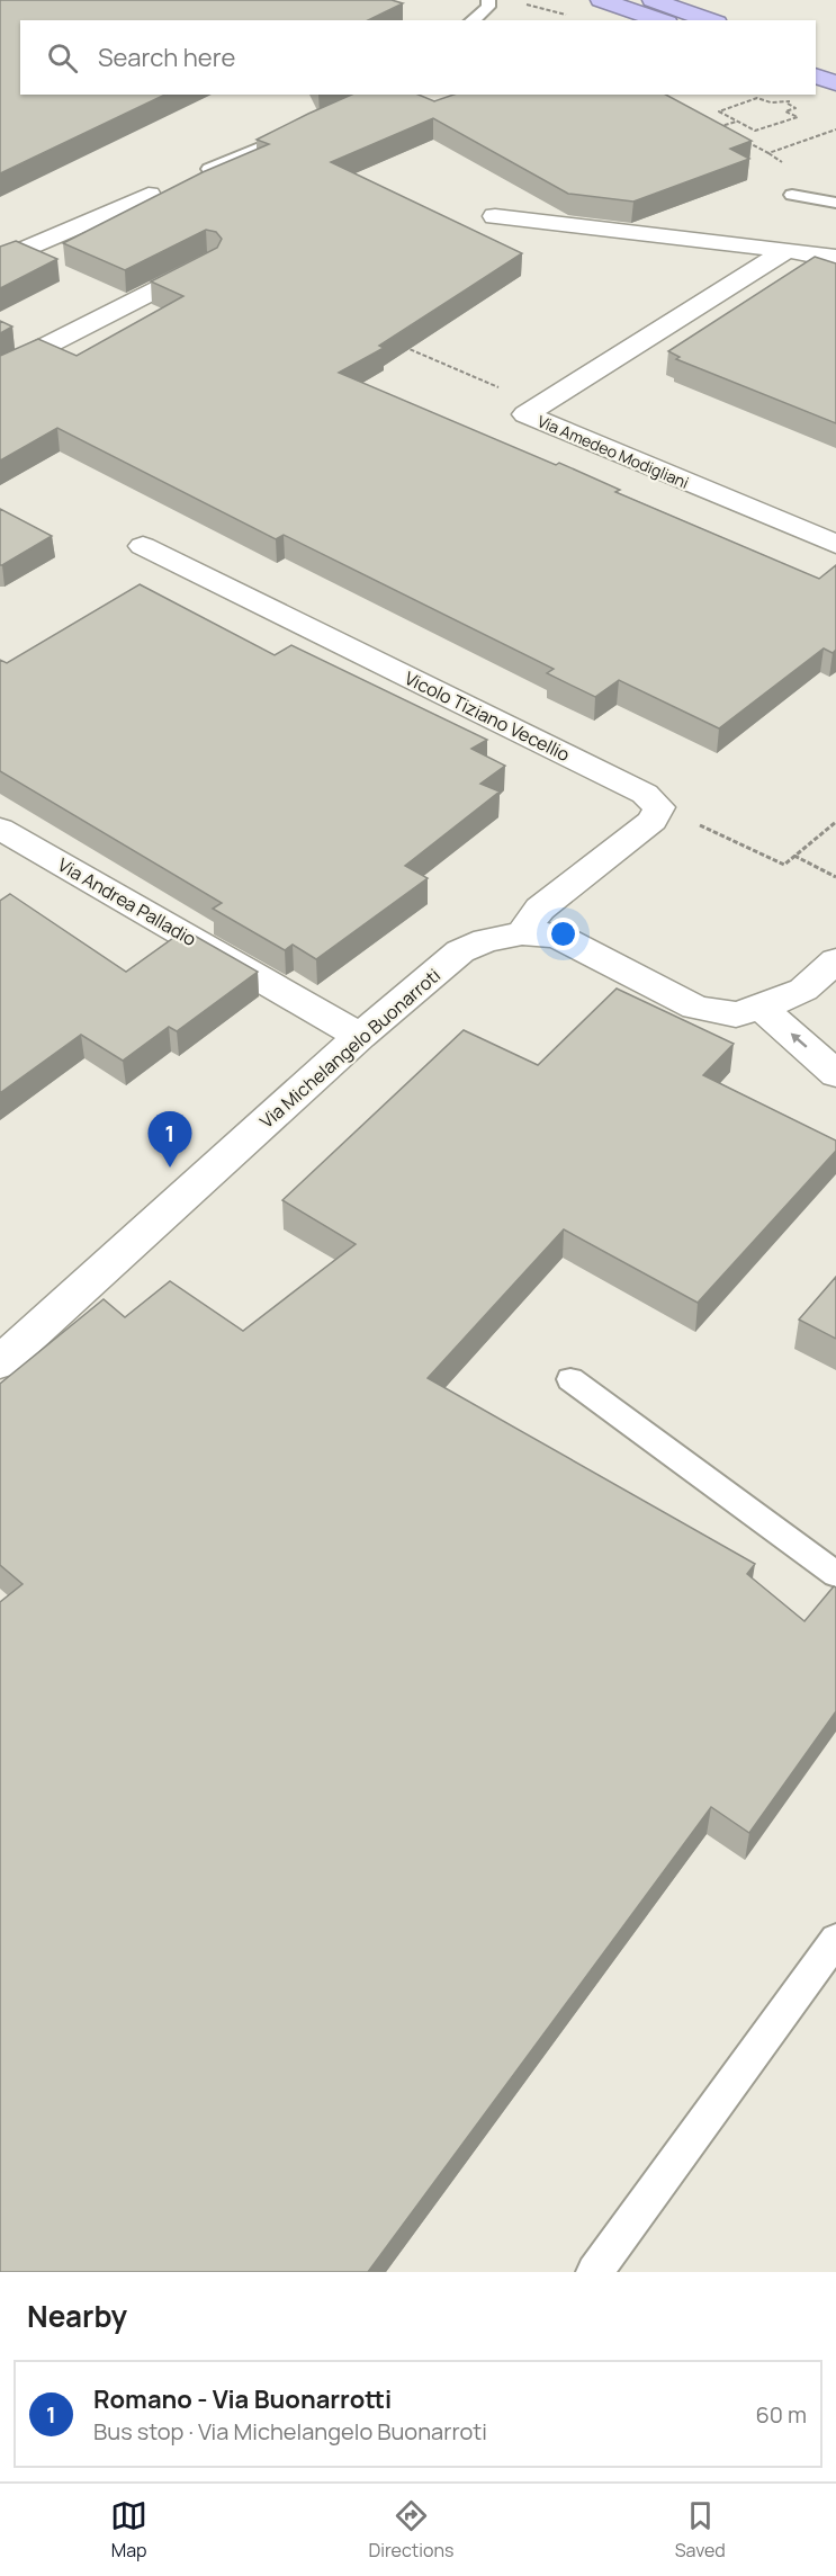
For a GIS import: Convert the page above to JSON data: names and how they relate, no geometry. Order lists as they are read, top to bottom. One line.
{"streets":{"street":["Via Amedeo Modigliani","Vicolo Tiziano Vecellio","Via Andrea Palladio","Via Michelangelo Buonarroti"]},"crossings":[["Via Andrea Palladio","Via Michelangelo Buonarroti"]],"page":{"search":"Search here","pins":"1","heading":"Nearby","list":[{"mark":"1","name":"Romano - Via Buonarrotti","note":"Bus stop · Via Michelangelo Buonarroti","value":"60 m"}],"nav":["Map","Directions","Saved"]}}
